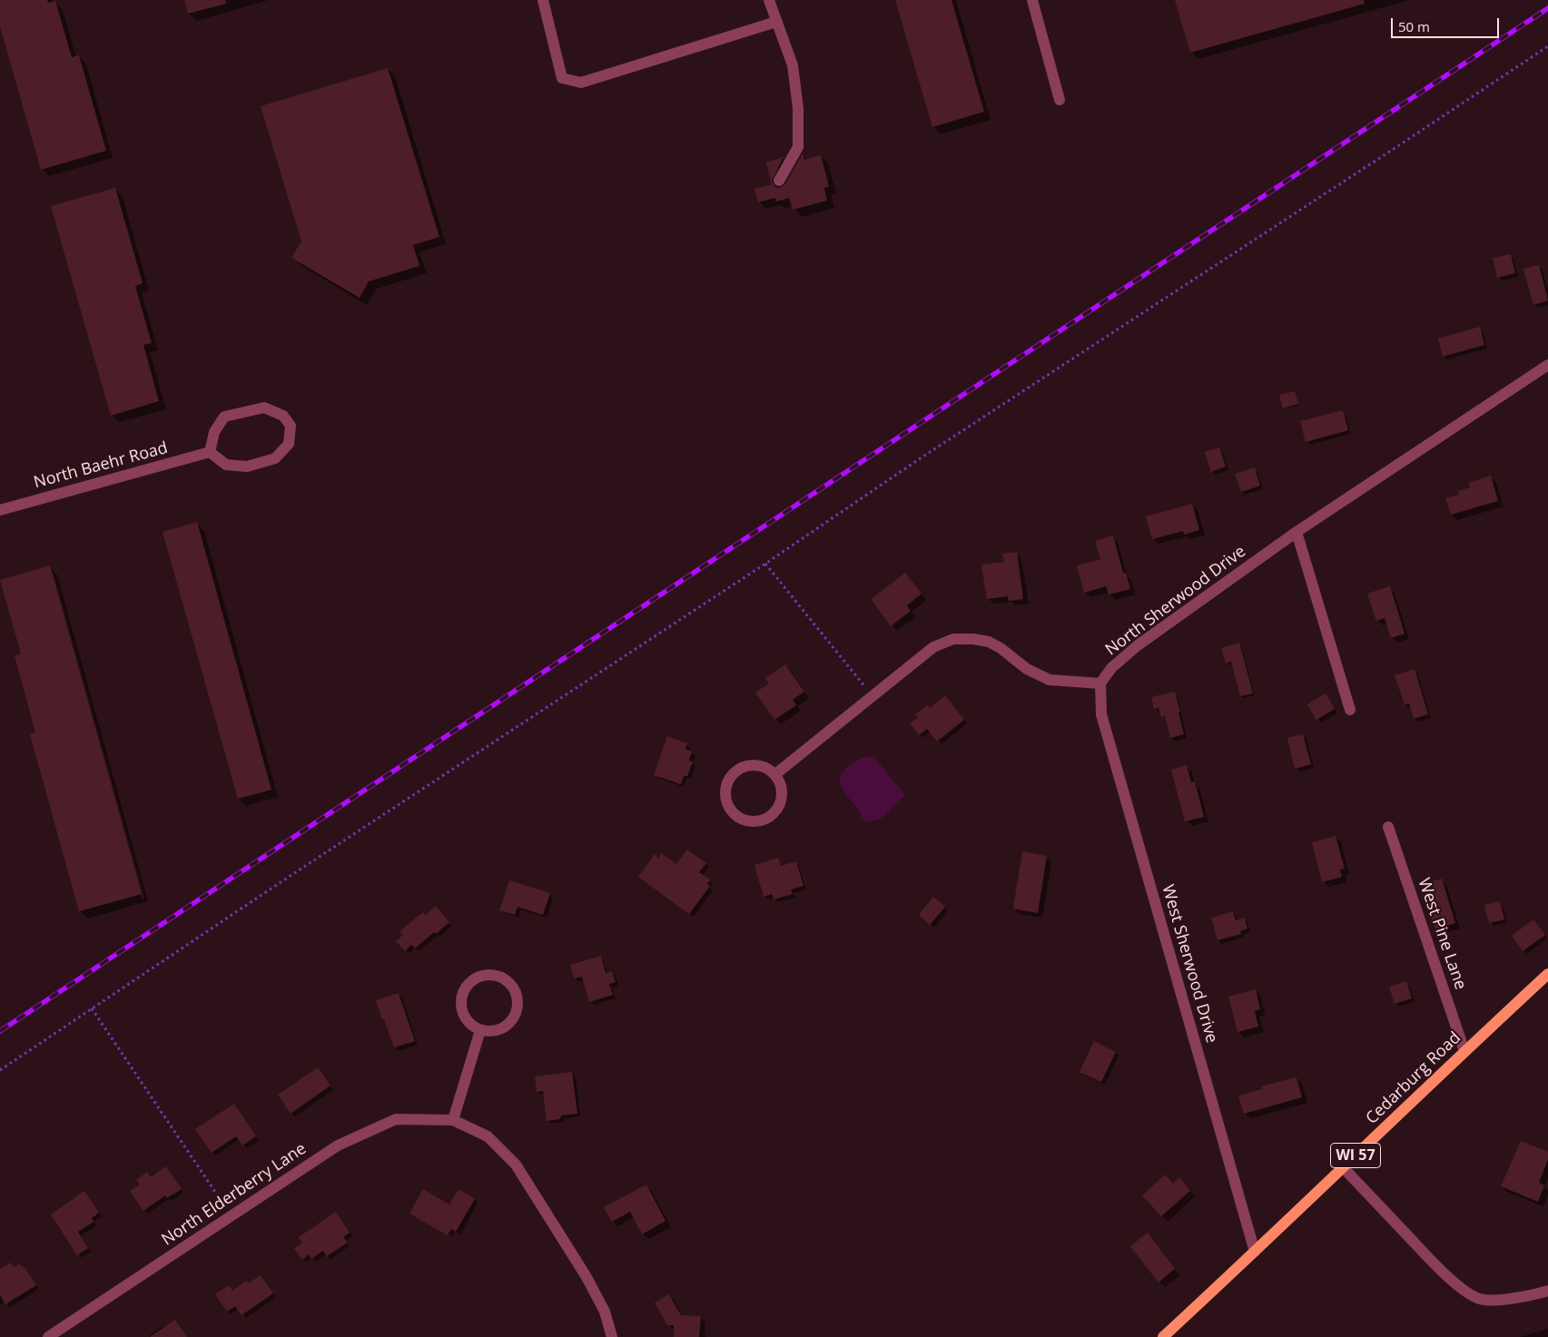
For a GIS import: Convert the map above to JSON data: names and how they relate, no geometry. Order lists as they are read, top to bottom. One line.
{"streets":{"main road":["Cedarburg Road","WI 57"],"street":["North Baehr Road","North Sherwood Drive","West Pine Lane","West Sherwood Drive","North Elderberry Lane"]},"crossings":[["North Sherwood Drive","West Sherwood Drive"],["West Pine Lane","Cedarburg Road"],["West Sherwood Drive","Cedarburg Road"]],"scale_bar":"50 m"}
